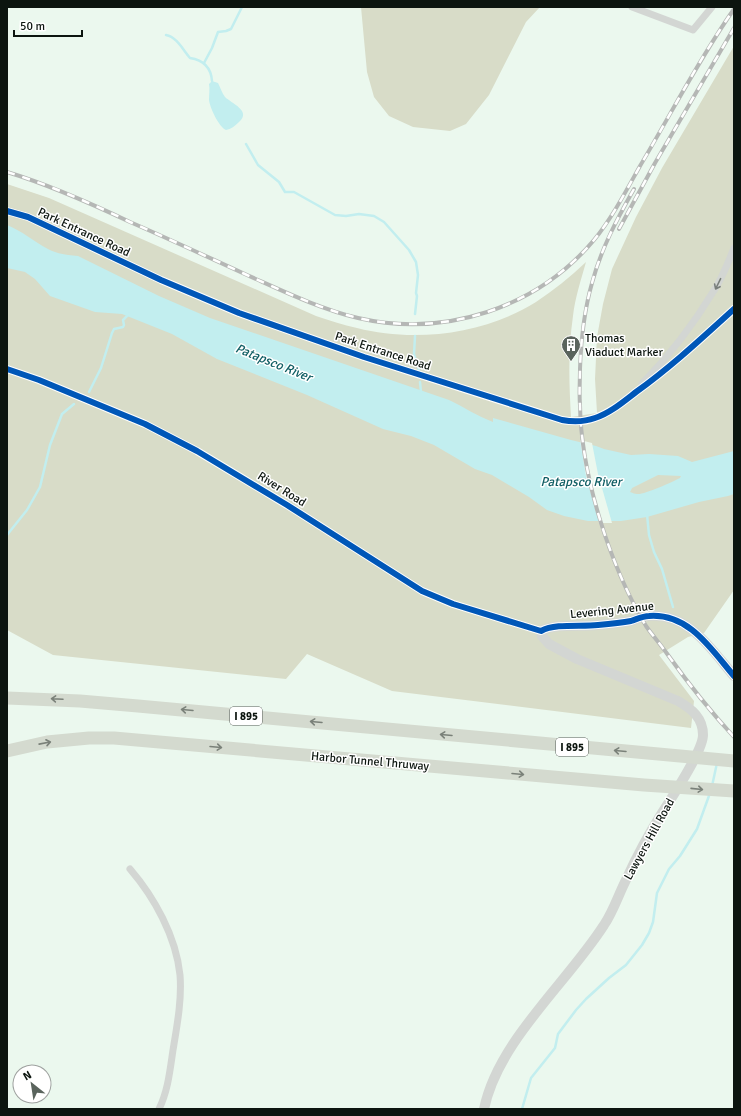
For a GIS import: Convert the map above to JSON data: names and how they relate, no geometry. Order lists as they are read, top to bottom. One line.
{"streets":{"highway":["I 895","Harbor Tunnel Thruway"],"street":["Park Entrance Road","River Road","Levering Avenue","Lawyers Hill Road"]},"crossings":[["River Road","Levering Avenue"],["River Road","Lawyers Hill Road"],["Levering Avenue","Lawyers Hill Road"]],"water":["Patapsco River"],"places":{"building":["Thomas Viaduct Marker"]},"scale_bar":"50 m","north":"top left"}
